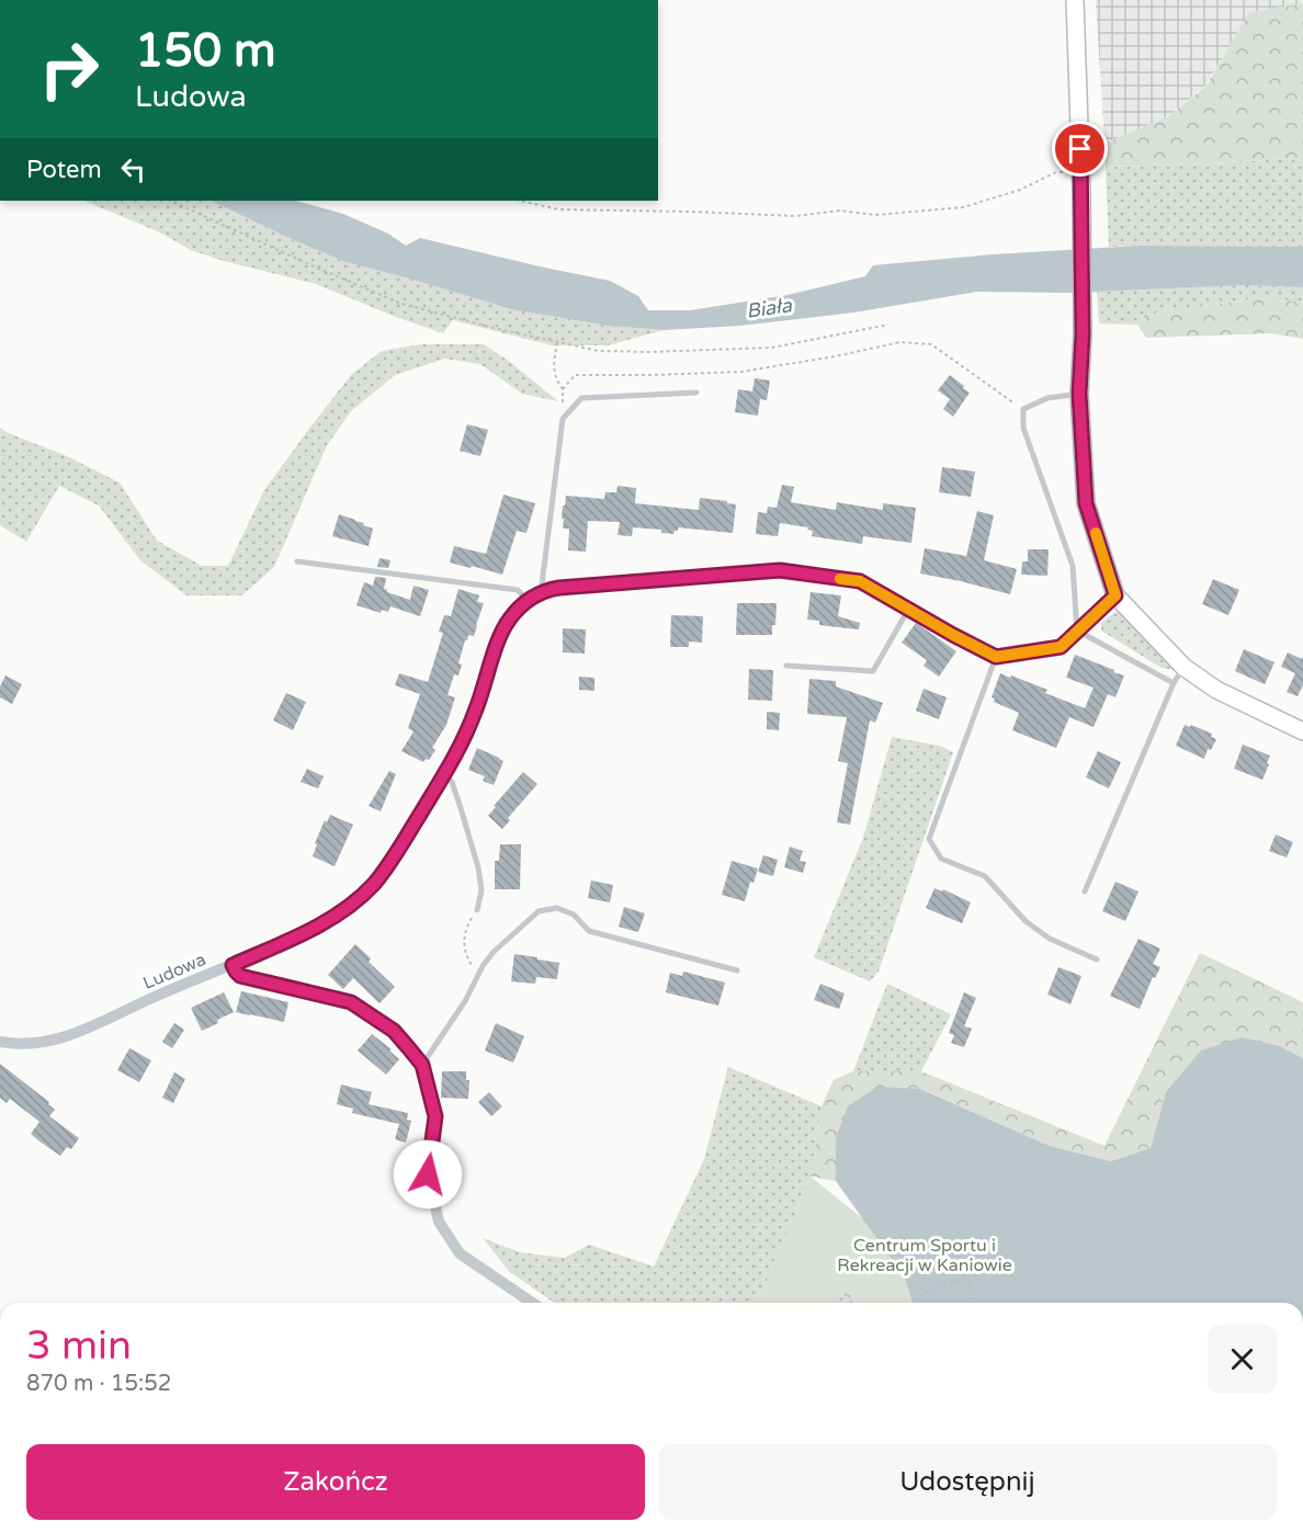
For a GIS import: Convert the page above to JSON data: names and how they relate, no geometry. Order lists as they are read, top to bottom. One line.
{"streets":{"street":["Ludowa"]},"water":["Biała"],"parks":["Centrum Sportu i Rekreacji w Kaniowie"],"page":{"turn":["150 m","Ludowa"],"then":"Potem","heading":["3 min","870 m · 15:52"],"buttons":["Zakończ","Udostępnij"]}}
